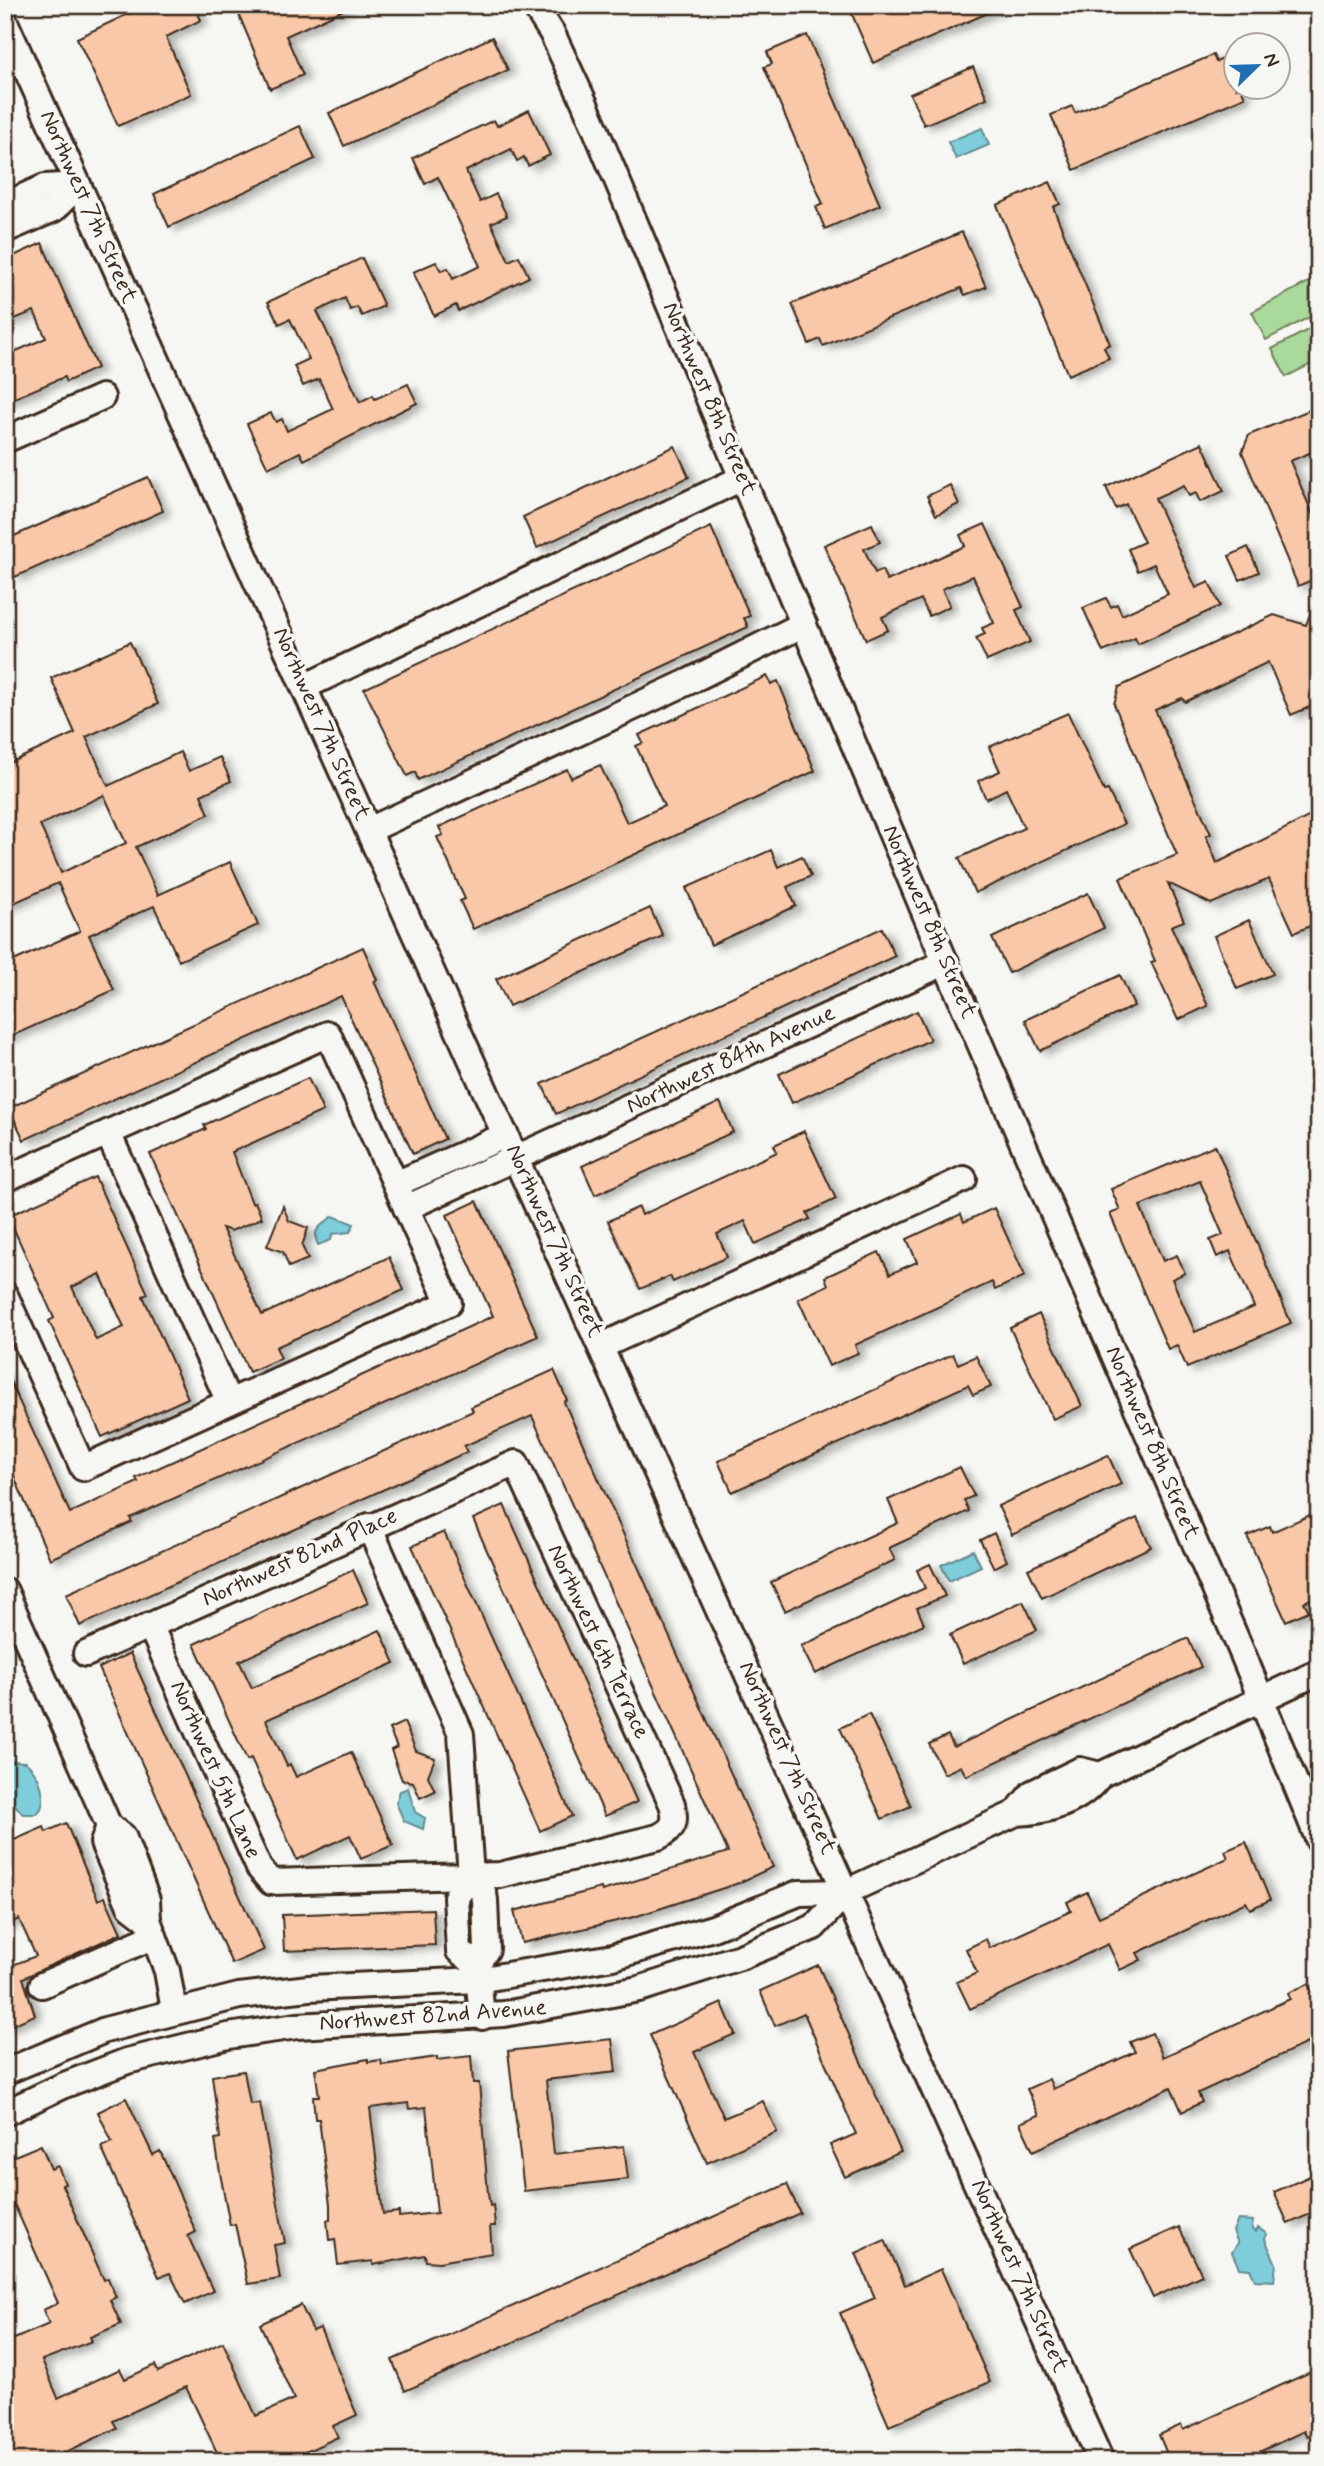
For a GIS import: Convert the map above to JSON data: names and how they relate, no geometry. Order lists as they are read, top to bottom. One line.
{"streets":{"street":["Northwest 7th Street","Northwest 8th Street","Northwest 84th Avenue","Northwest 82nd Place","Northwest 6th Terrace","Northwest 5th Lane","Northwest 82nd Avenue"]},"crossings":[["Northwest 7th Street","Northwest 84th Avenue"],["Northwest 7th Street","Northwest 82nd Avenue"],["Northwest 8th Street","Northwest 84th Avenue"],["Northwest 8th Street","Northwest 82nd Avenue"],["Northwest 82nd Place","Northwest 6th Terrace"],["Northwest 82nd Place","Northwest 5th Lane"],["Northwest 6th Terrace","Northwest 5th Lane"]],"north":"top right"}
